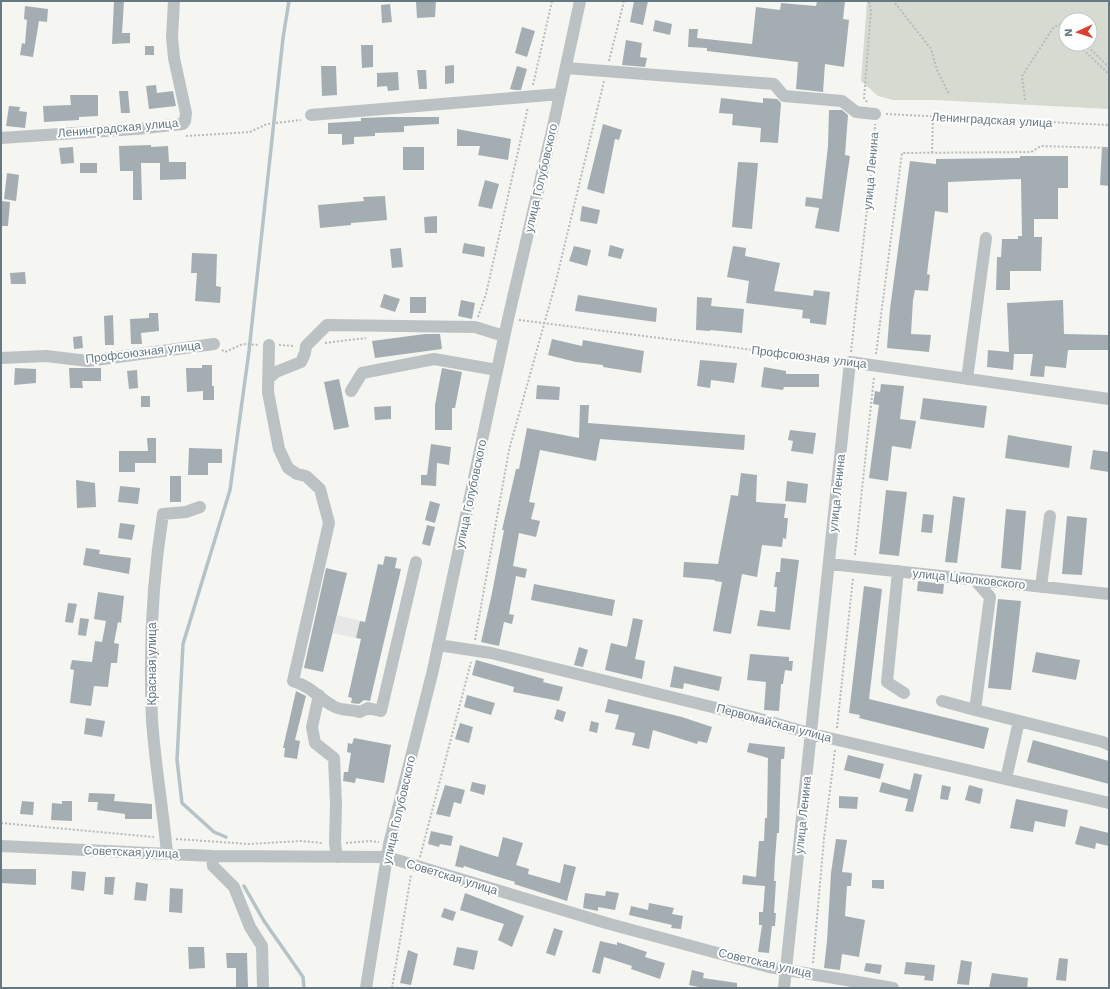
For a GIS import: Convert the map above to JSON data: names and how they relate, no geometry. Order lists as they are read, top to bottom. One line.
{"streets":{"street":["Ленинградская улица","улица Ленина","улица Голубовского","Профсоюзная улица","улица Циолковского","Красная улица","Первомайская улица","Советская улица"]},"crossings":[["Ленинградская улица","улица Ленина"],["улица Ленина","Профсоюзная улица"],["улица Ленина","улица Циолковского"],["улица Ленина","Первомайская улица"],["улица Ленина","Советская улица"],["улица Голубовского","Профсоюзная улица"],["улица Голубовского","Первомайская улица"],["улица Голубовского","Советская улица"],["Красная улица","Советская улица"]],"north":"left"}
